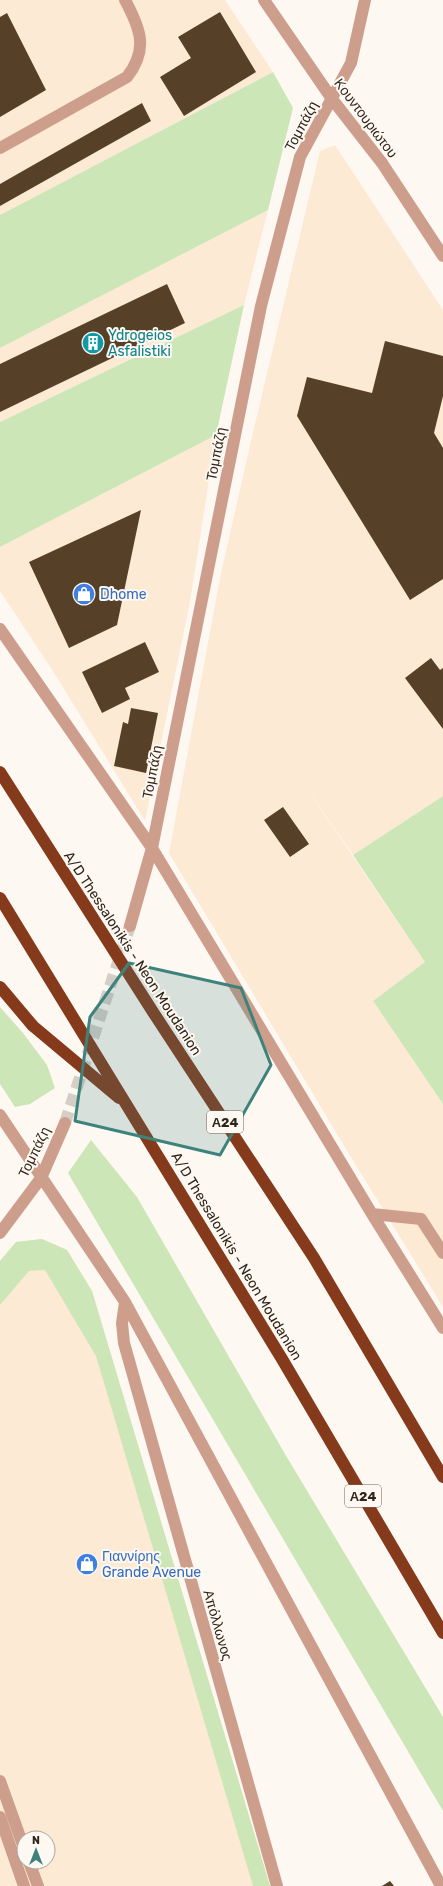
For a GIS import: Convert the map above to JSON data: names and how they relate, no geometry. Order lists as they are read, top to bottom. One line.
{"streets":{"highway":["A/D Thessalonikis - Neon Moudanion","Α24"],"street":["Κουντουριώτου","Τομπάζη","Απόλλωνος"]},"crossings":[["Κουντουριώτου","Τομπάζη"],["A/D Thessalonikis - Neon Moudanion","Α24"]],"places":{"building":["Ydrogeios Asfalistiki"],"shop":["Dhome","Γιαννίρης Grande Avenue"]},"north":"top"}
